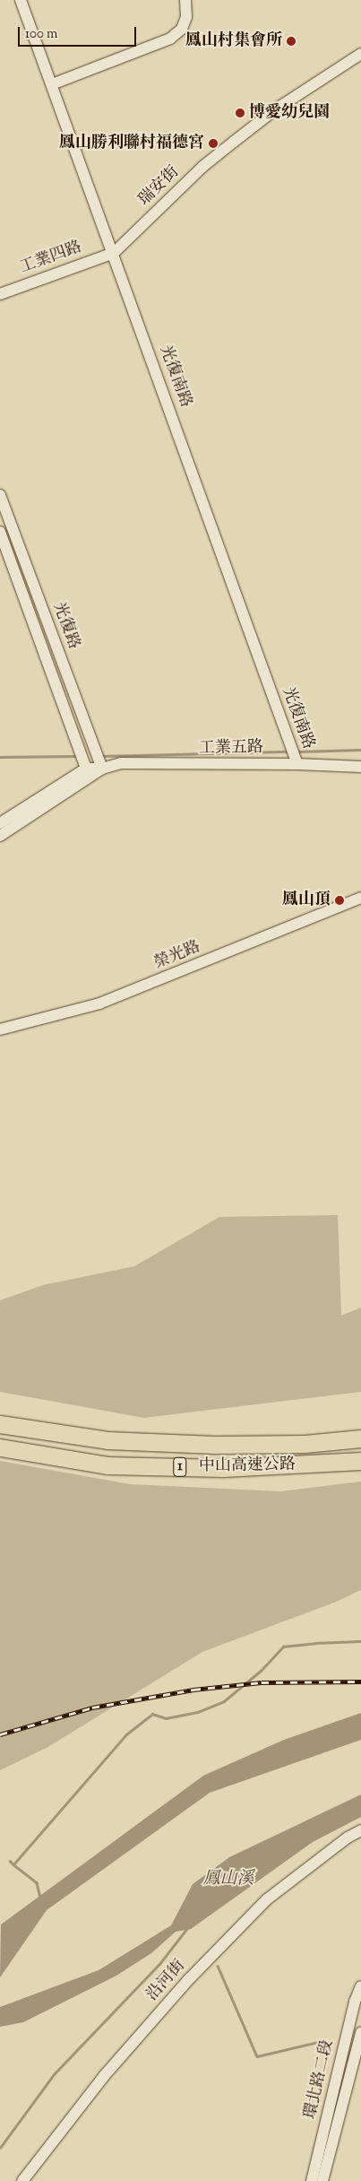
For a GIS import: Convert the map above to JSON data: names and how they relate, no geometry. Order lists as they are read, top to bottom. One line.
{"streets":{"highway":["中山高速公路","1"],"street":["瑞安街","工業四路","光復南路","光復路","工業五路","榮光路","沿河街","環北路二段"]},"crossings":[["瑞安街","工業四路"],["瑞安街","光復南路"],["工業四路","光復南路"],["光復南路","工業五路"],["光復路","工業五路"]],"water":["鳳山溪"],"places":["鳳山村集會所","博愛幼兒園","鳳山勝利聯村福德宮","鳳山頂"],"scale_bar":"100 m"}
